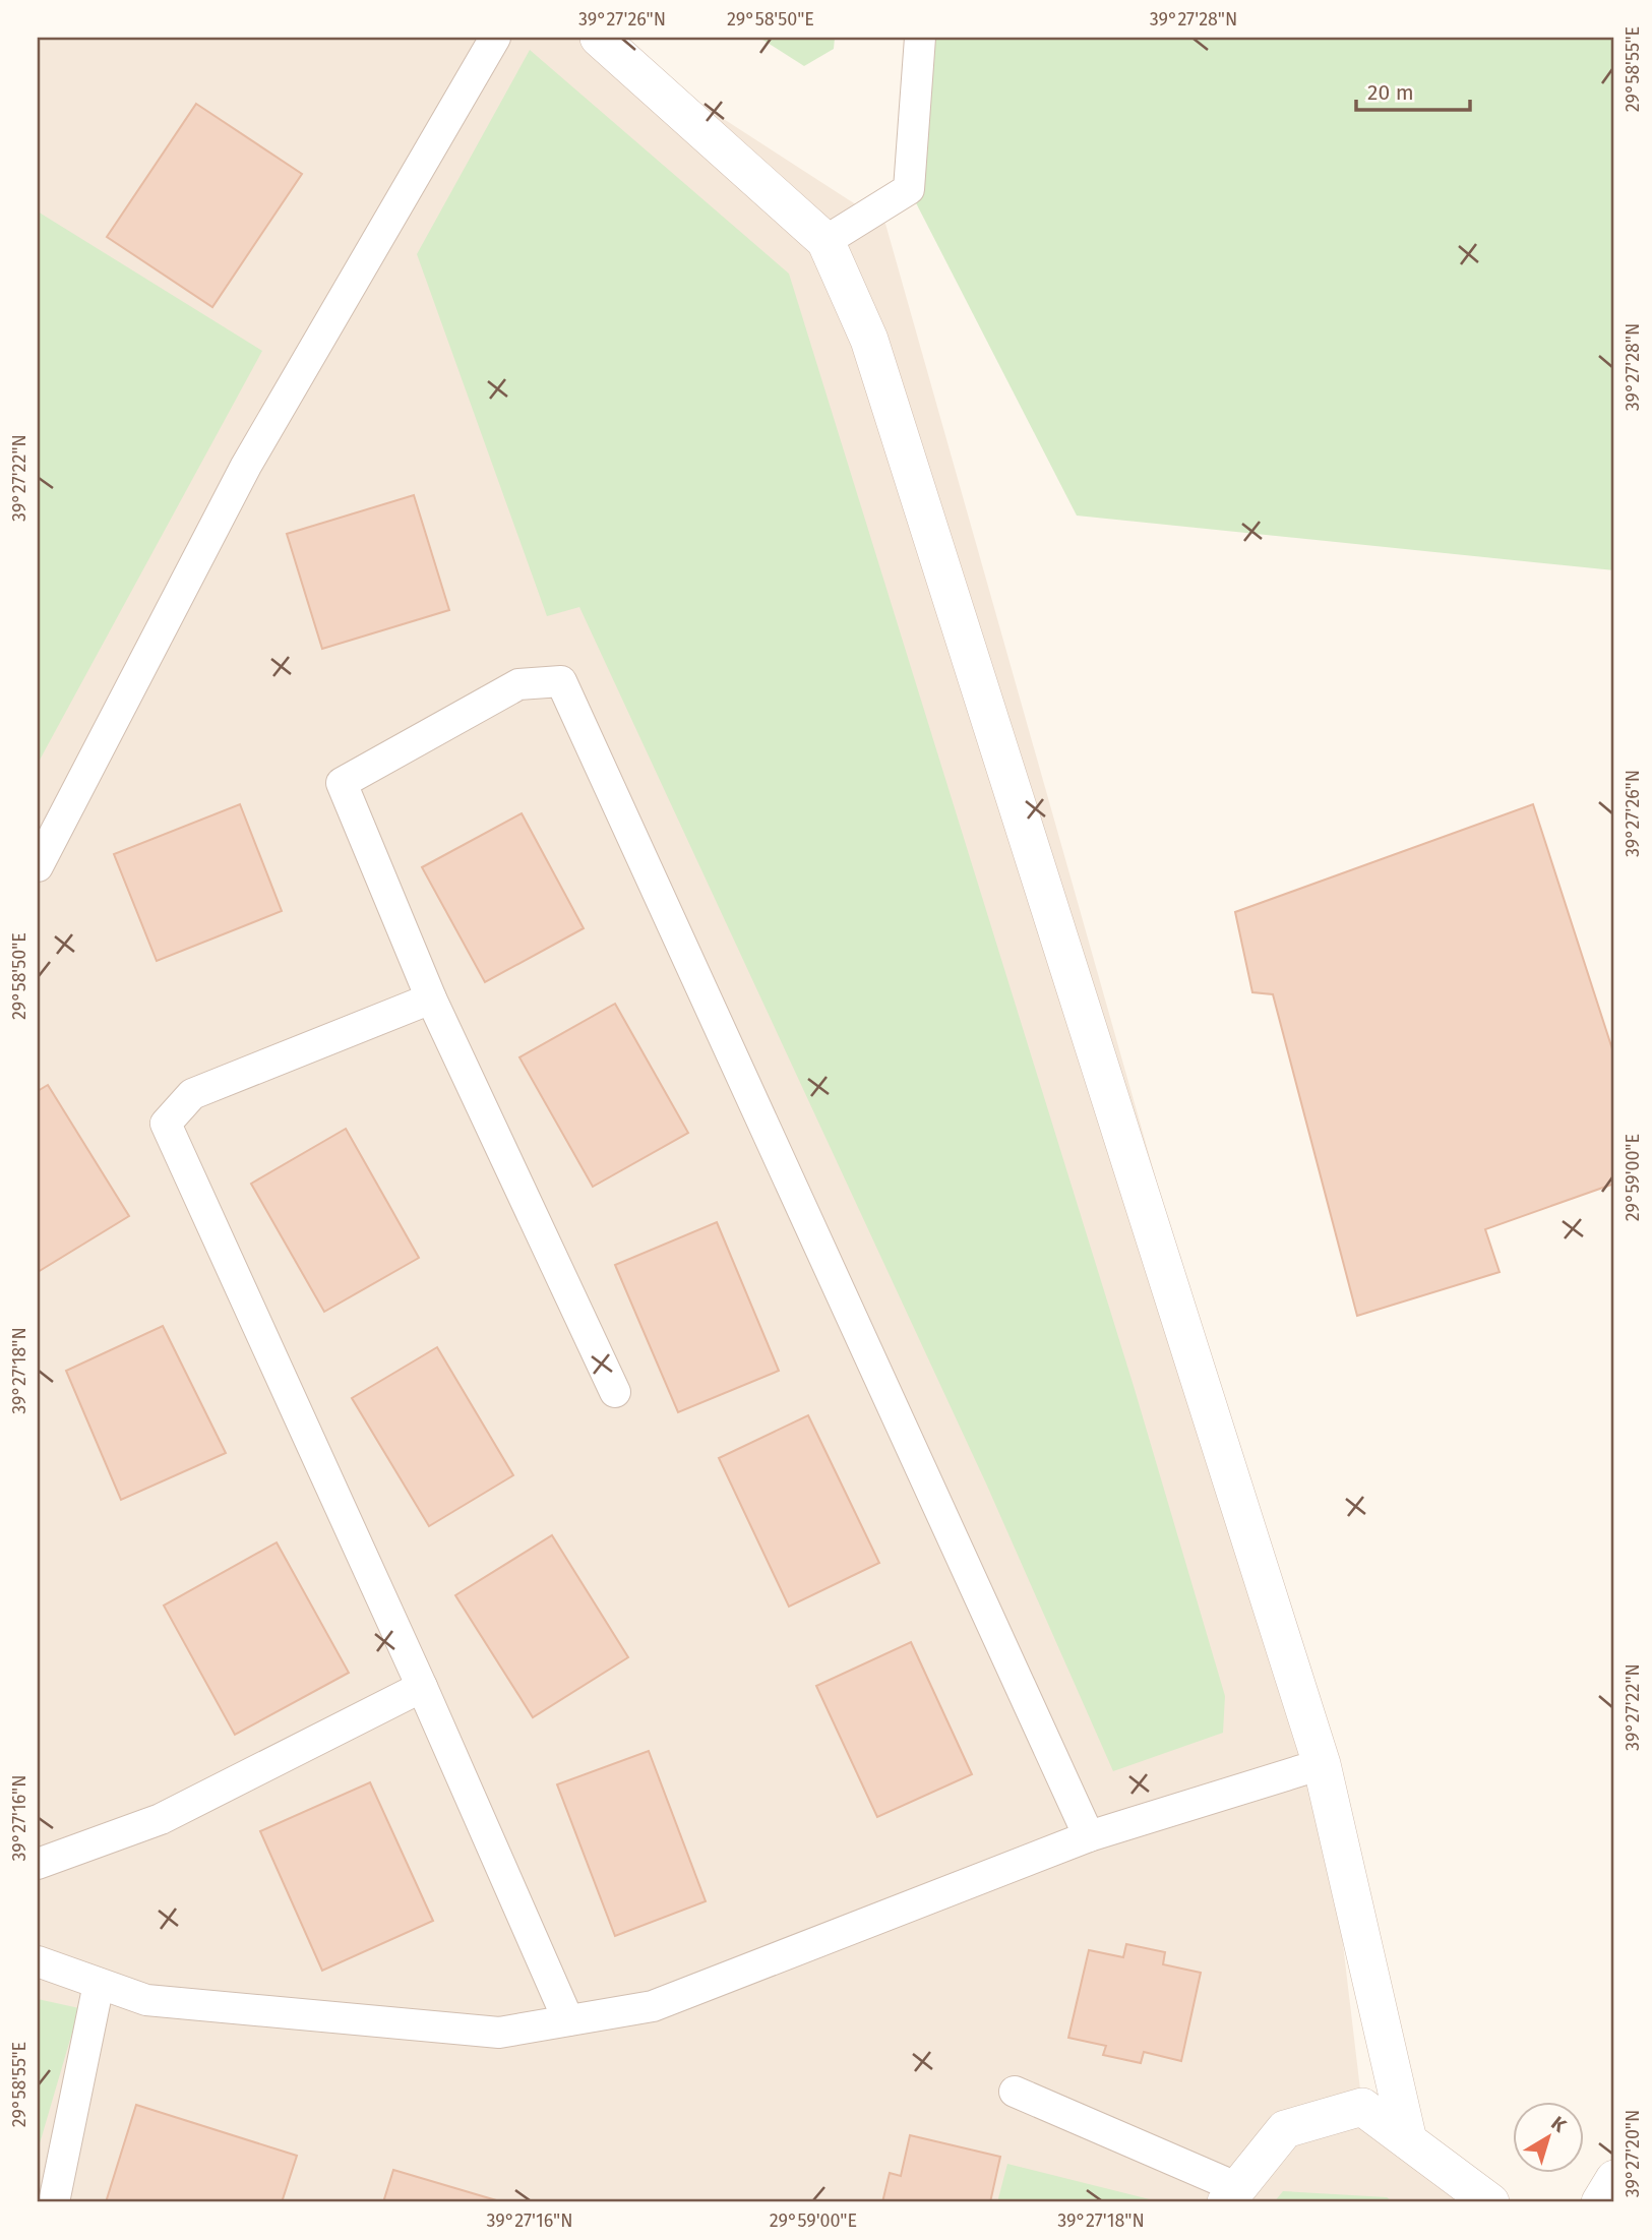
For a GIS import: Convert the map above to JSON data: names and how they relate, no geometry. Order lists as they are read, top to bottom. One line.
{"scale_bar":"20 m","north":"top right","coordinates":["39°27'26\"N","29°58'50\"E","39°27'28\"N","29°58'55\"E","39°27'22\"N","29°59'00\"E","39°27'18\"N","39°27'16\"N","39°27'20\"N"]}
